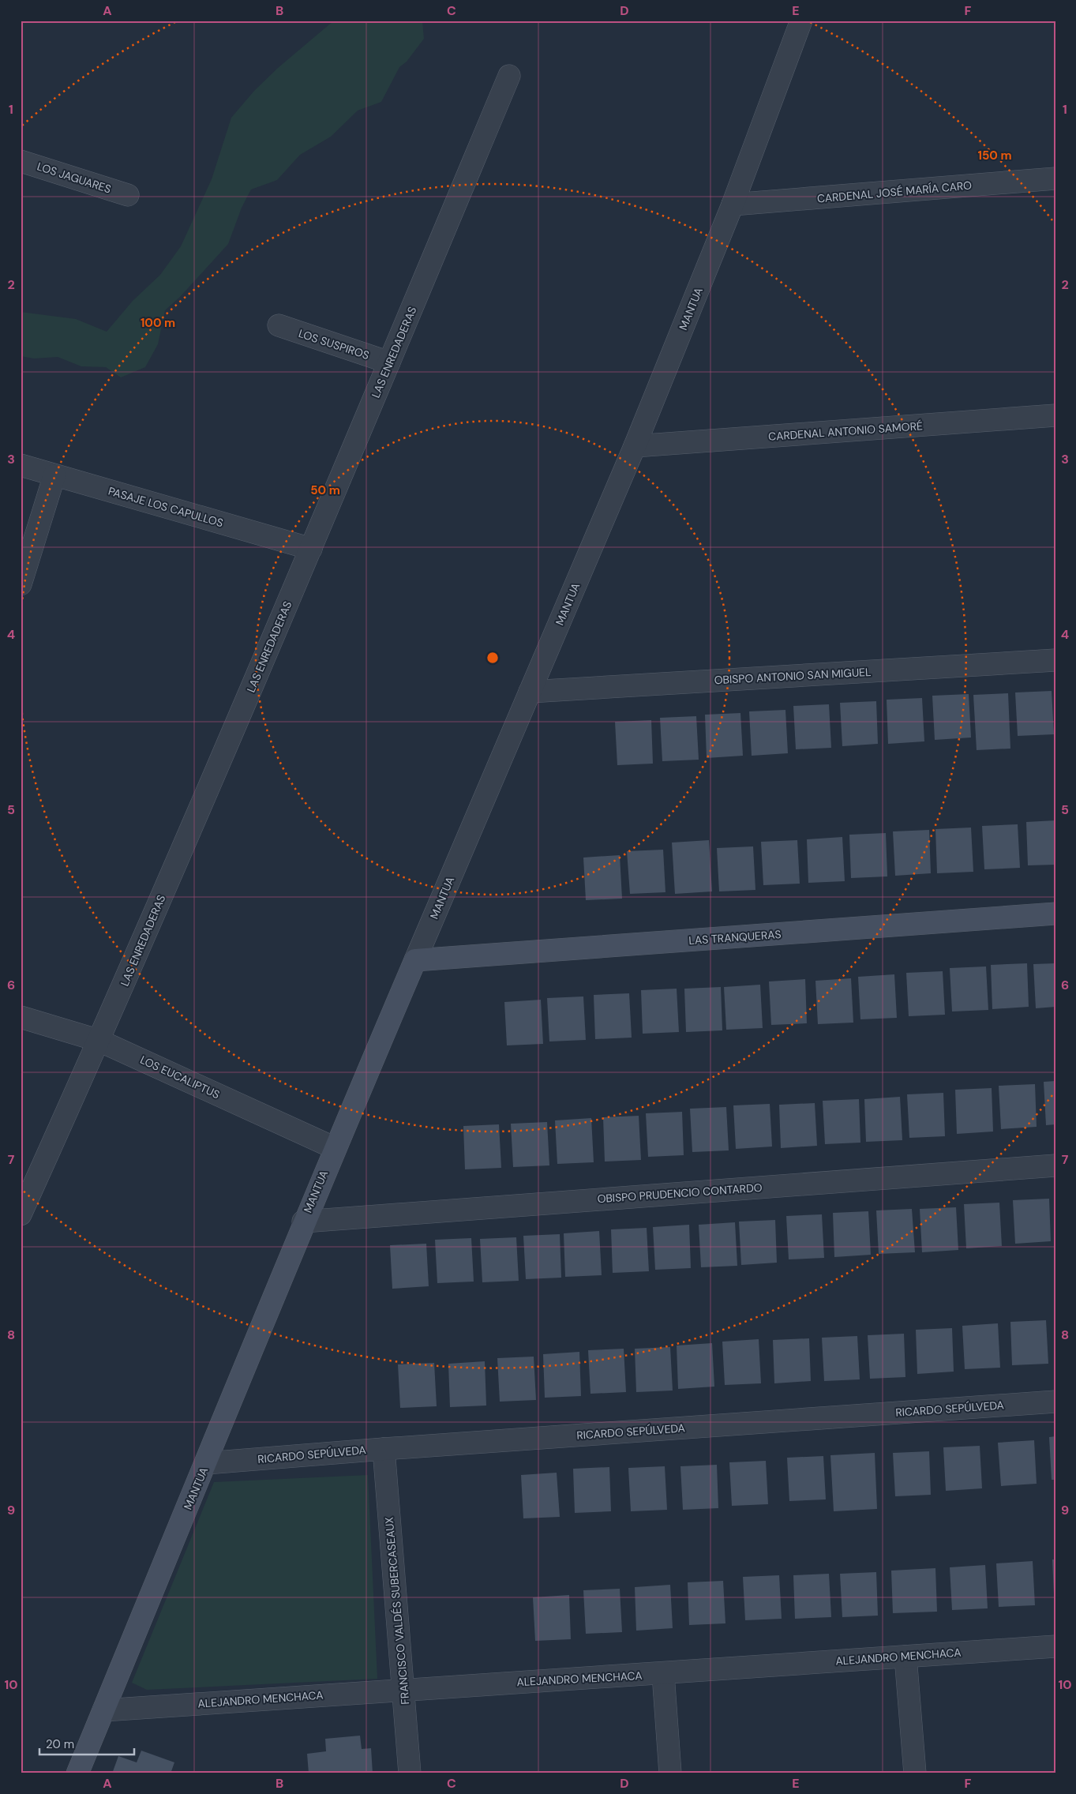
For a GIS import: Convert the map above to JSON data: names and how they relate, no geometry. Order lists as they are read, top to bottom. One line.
{"streets":{"street":["LOS JAGUARES","CARDENAL JOSÉ MARÍA CARO","MANTUA","LOS SUSPIROS","LAS ENREDADERAS","CARDENAL ANTONIO SAMORÉ","PASAJE LOS CAPULLOS","OBISPO ANTONIO SAN MIGUEL","LAS TRANQUERAS","LOS EUCALIPTUS","OBISPO PRUDENCIO CONTARDO","RICARDO SEPÚLVEDA","FRANCISCO VALDÉS SUBERCASEAUX","ALEJANDRO MENCHACA"]},"crossings":[["CARDENAL JOSÉ MARÍA CARO","MANTUA"],["MANTUA","CARDENAL ANTONIO SAMORÉ"],["MANTUA","OBISPO ANTONIO SAN MIGUEL"],["MANTUA","LAS TRANQUERAS"],["MANTUA","LOS EUCALIPTUS"],["MANTUA","OBISPO PRUDENCIO CONTARDO"],["MANTUA","RICARDO SEPÚLVEDA"],["MANTUA","ALEJANDRO MENCHACA"],["LOS SUSPIROS","LAS ENREDADERAS"],["LAS ENREDADERAS","PASAJE LOS CAPULLOS"],["LAS ENREDADERAS","LOS EUCALIPTUS"],["RICARDO SEPÚLVEDA","FRANCISCO VALDÉS SUBERCASEAUX"],["FRANCISCO VALDÉS SUBERCASEAUX","ALEJANDRO MENCHACA"]],"scale_bar":"20 m","grid":{"columns":["A","B","C","D","E","F"],"rows":["1","2","3","4","5","6","7","8","9","10"]},"rings":["150 m","100 m","50 m"]}
